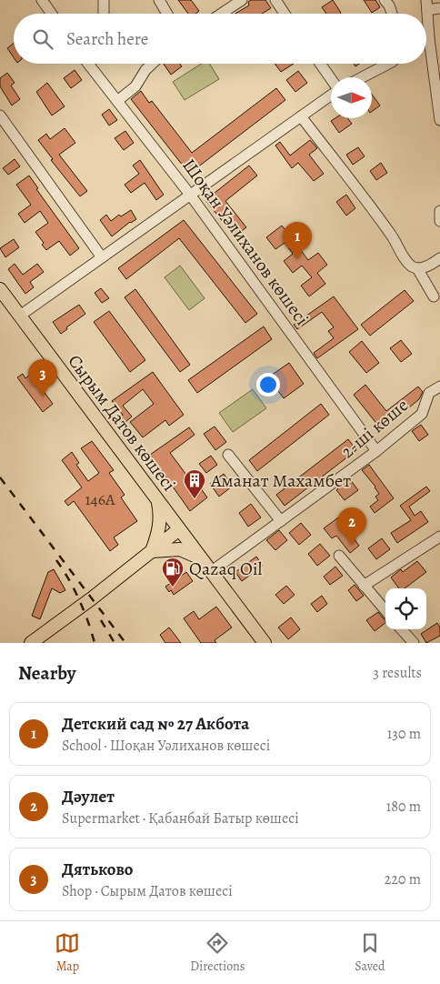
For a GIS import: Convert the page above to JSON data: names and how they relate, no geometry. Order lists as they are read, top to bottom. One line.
{"streets":{"main road":["Сырым Датов көшесі"],"street":["Шоқан Уәлиханов көшесі","2-ші көше"]},"crossings":[["Шоқан Уәлиханов көшесі","2-ші көше"],["Сырым Датов көшесі","2-ші көше"]],"places":{"building":["Аманат Махамбет"],"fuel station":["Qazaq Oil"]},"house_numbers":["146А"],"north":"right","page":{"search":"Search here","pins":["1","3","2"],"heading":["Nearby","3 results"],"list":[{"mark":"1","name":"Детский сад № 27 Акбота","note":"School · Шоқан Уәлиханов көшесі","value":"130 m"},{"mark":"2","name":"Дәулет","note":"Supermarket · Қабанбай Батыр көшесі","value":"180 m"},{"mark":"3","name":"Дятьково","note":"Shop · Сырым Датов көшесі","value":"220 m"}],"nav":["Map","Directions","Saved"]}}
